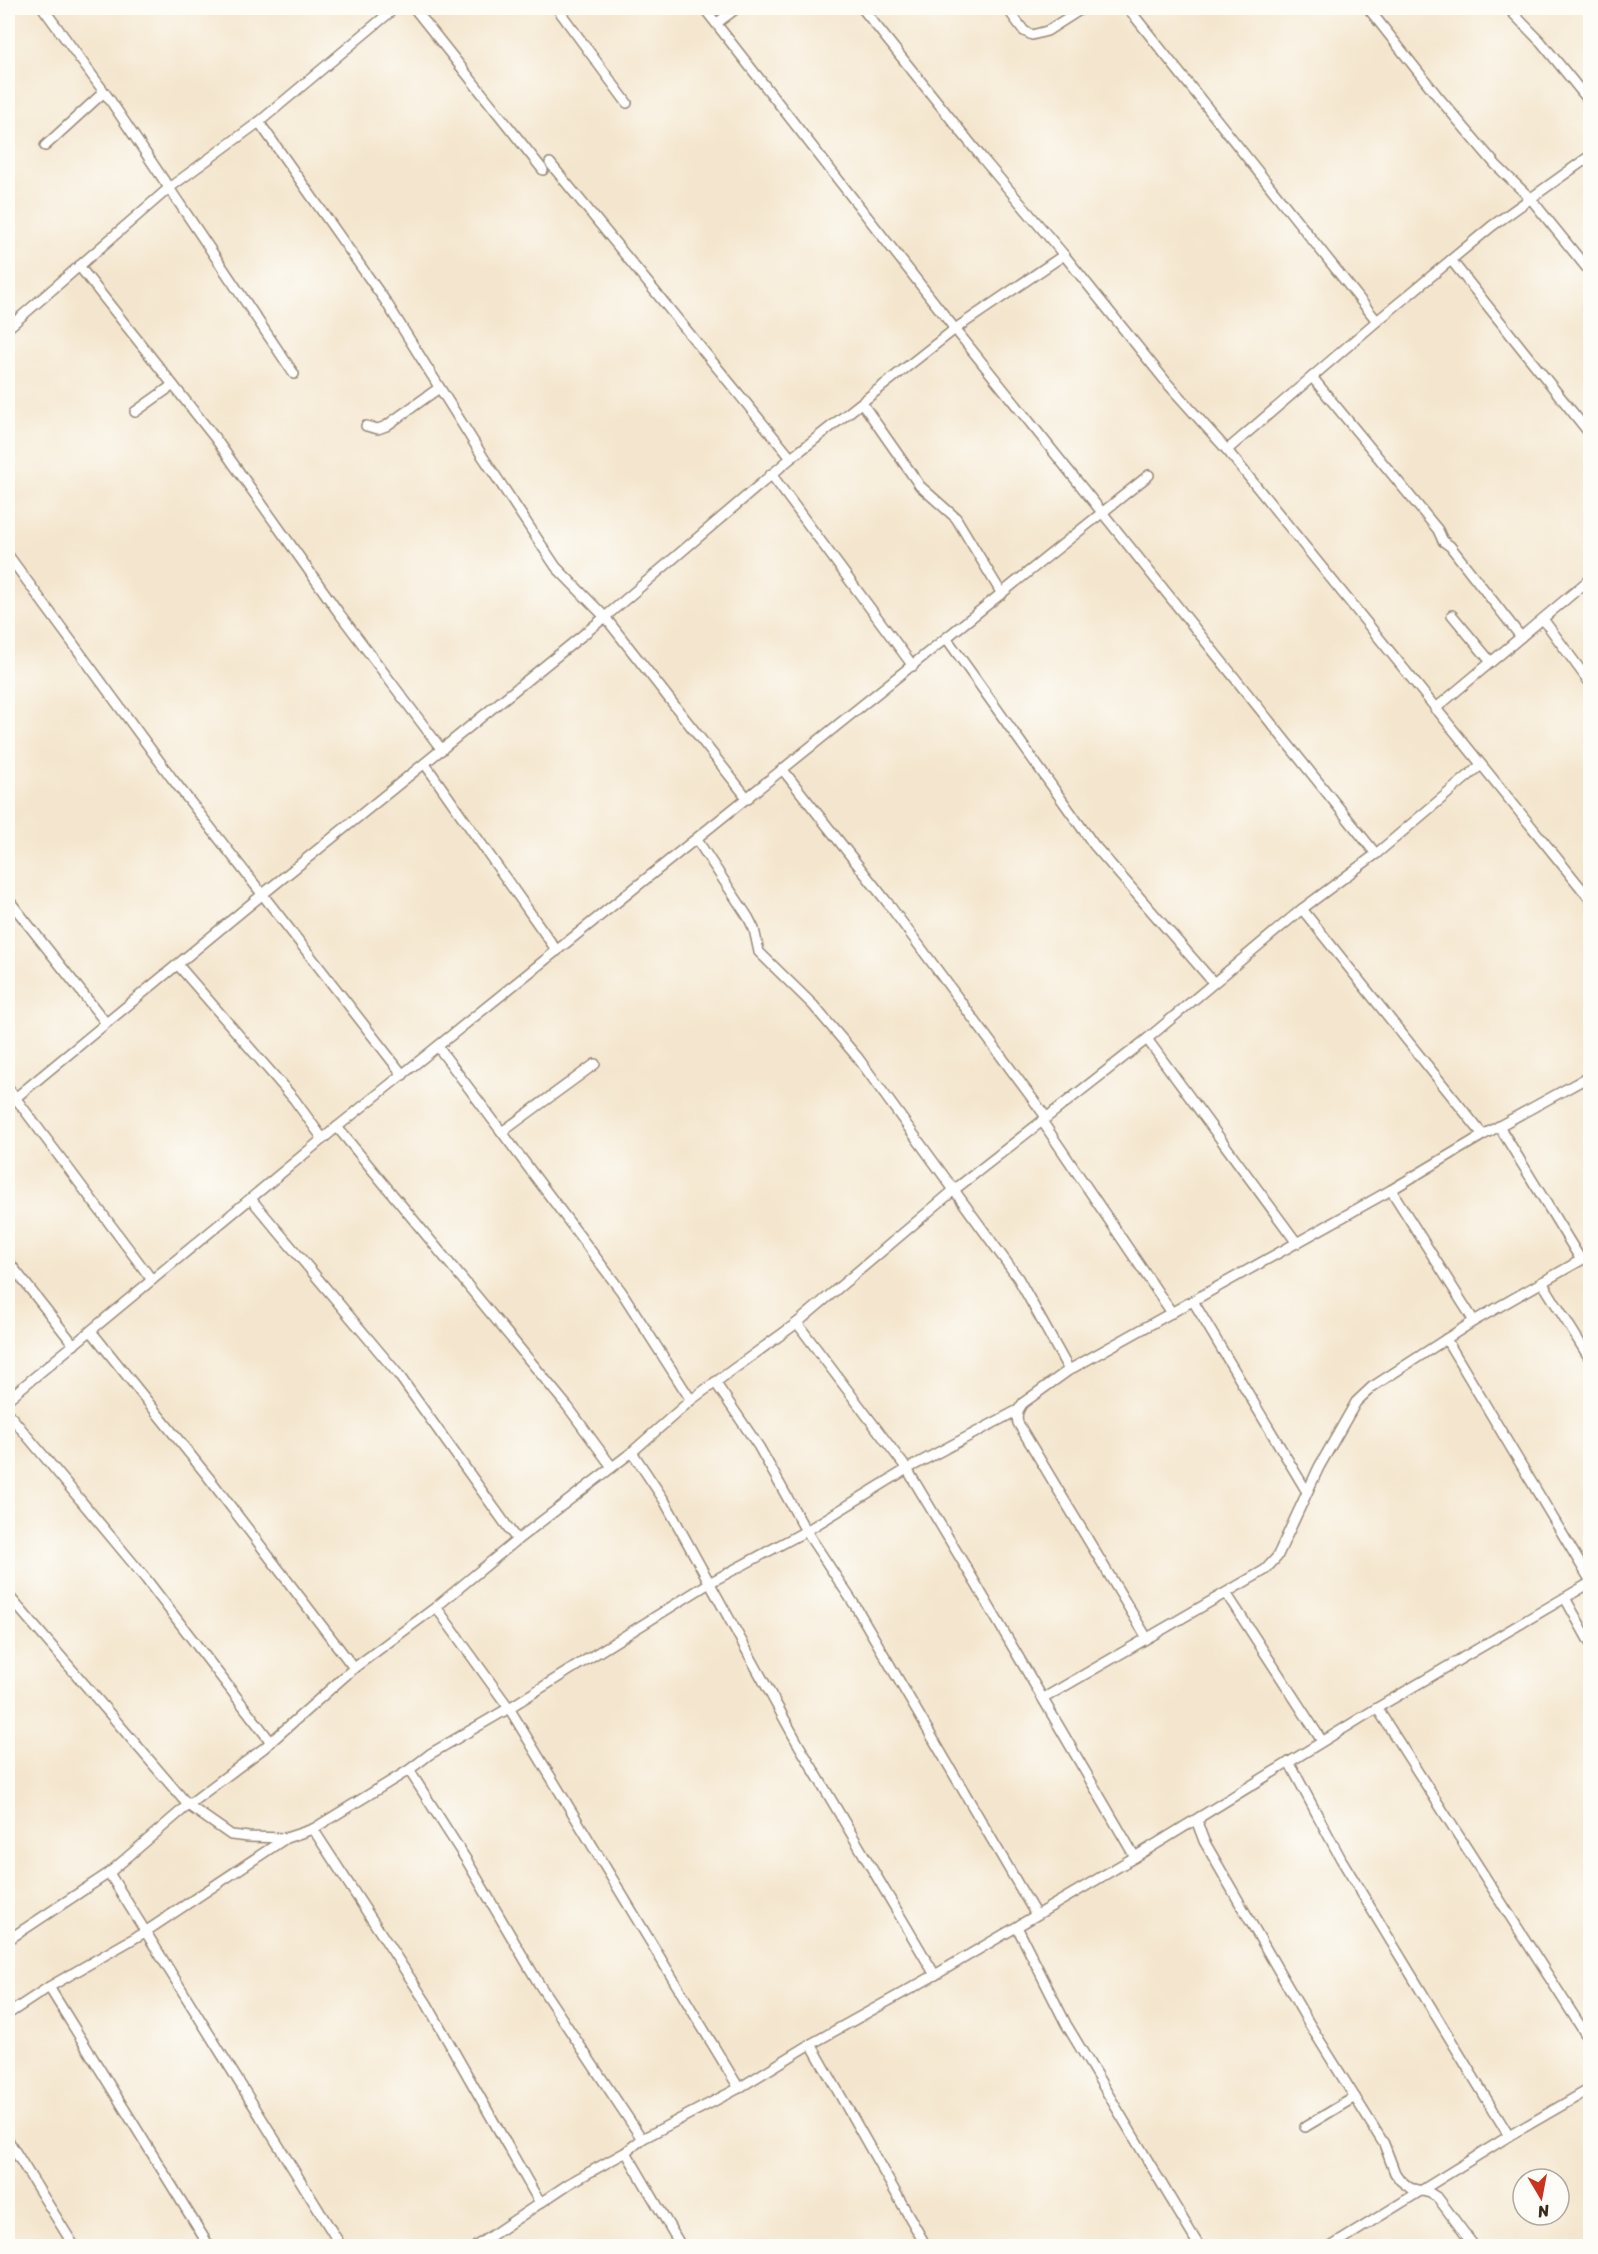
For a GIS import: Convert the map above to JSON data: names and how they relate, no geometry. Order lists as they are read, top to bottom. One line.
{"north":"bottom"}
